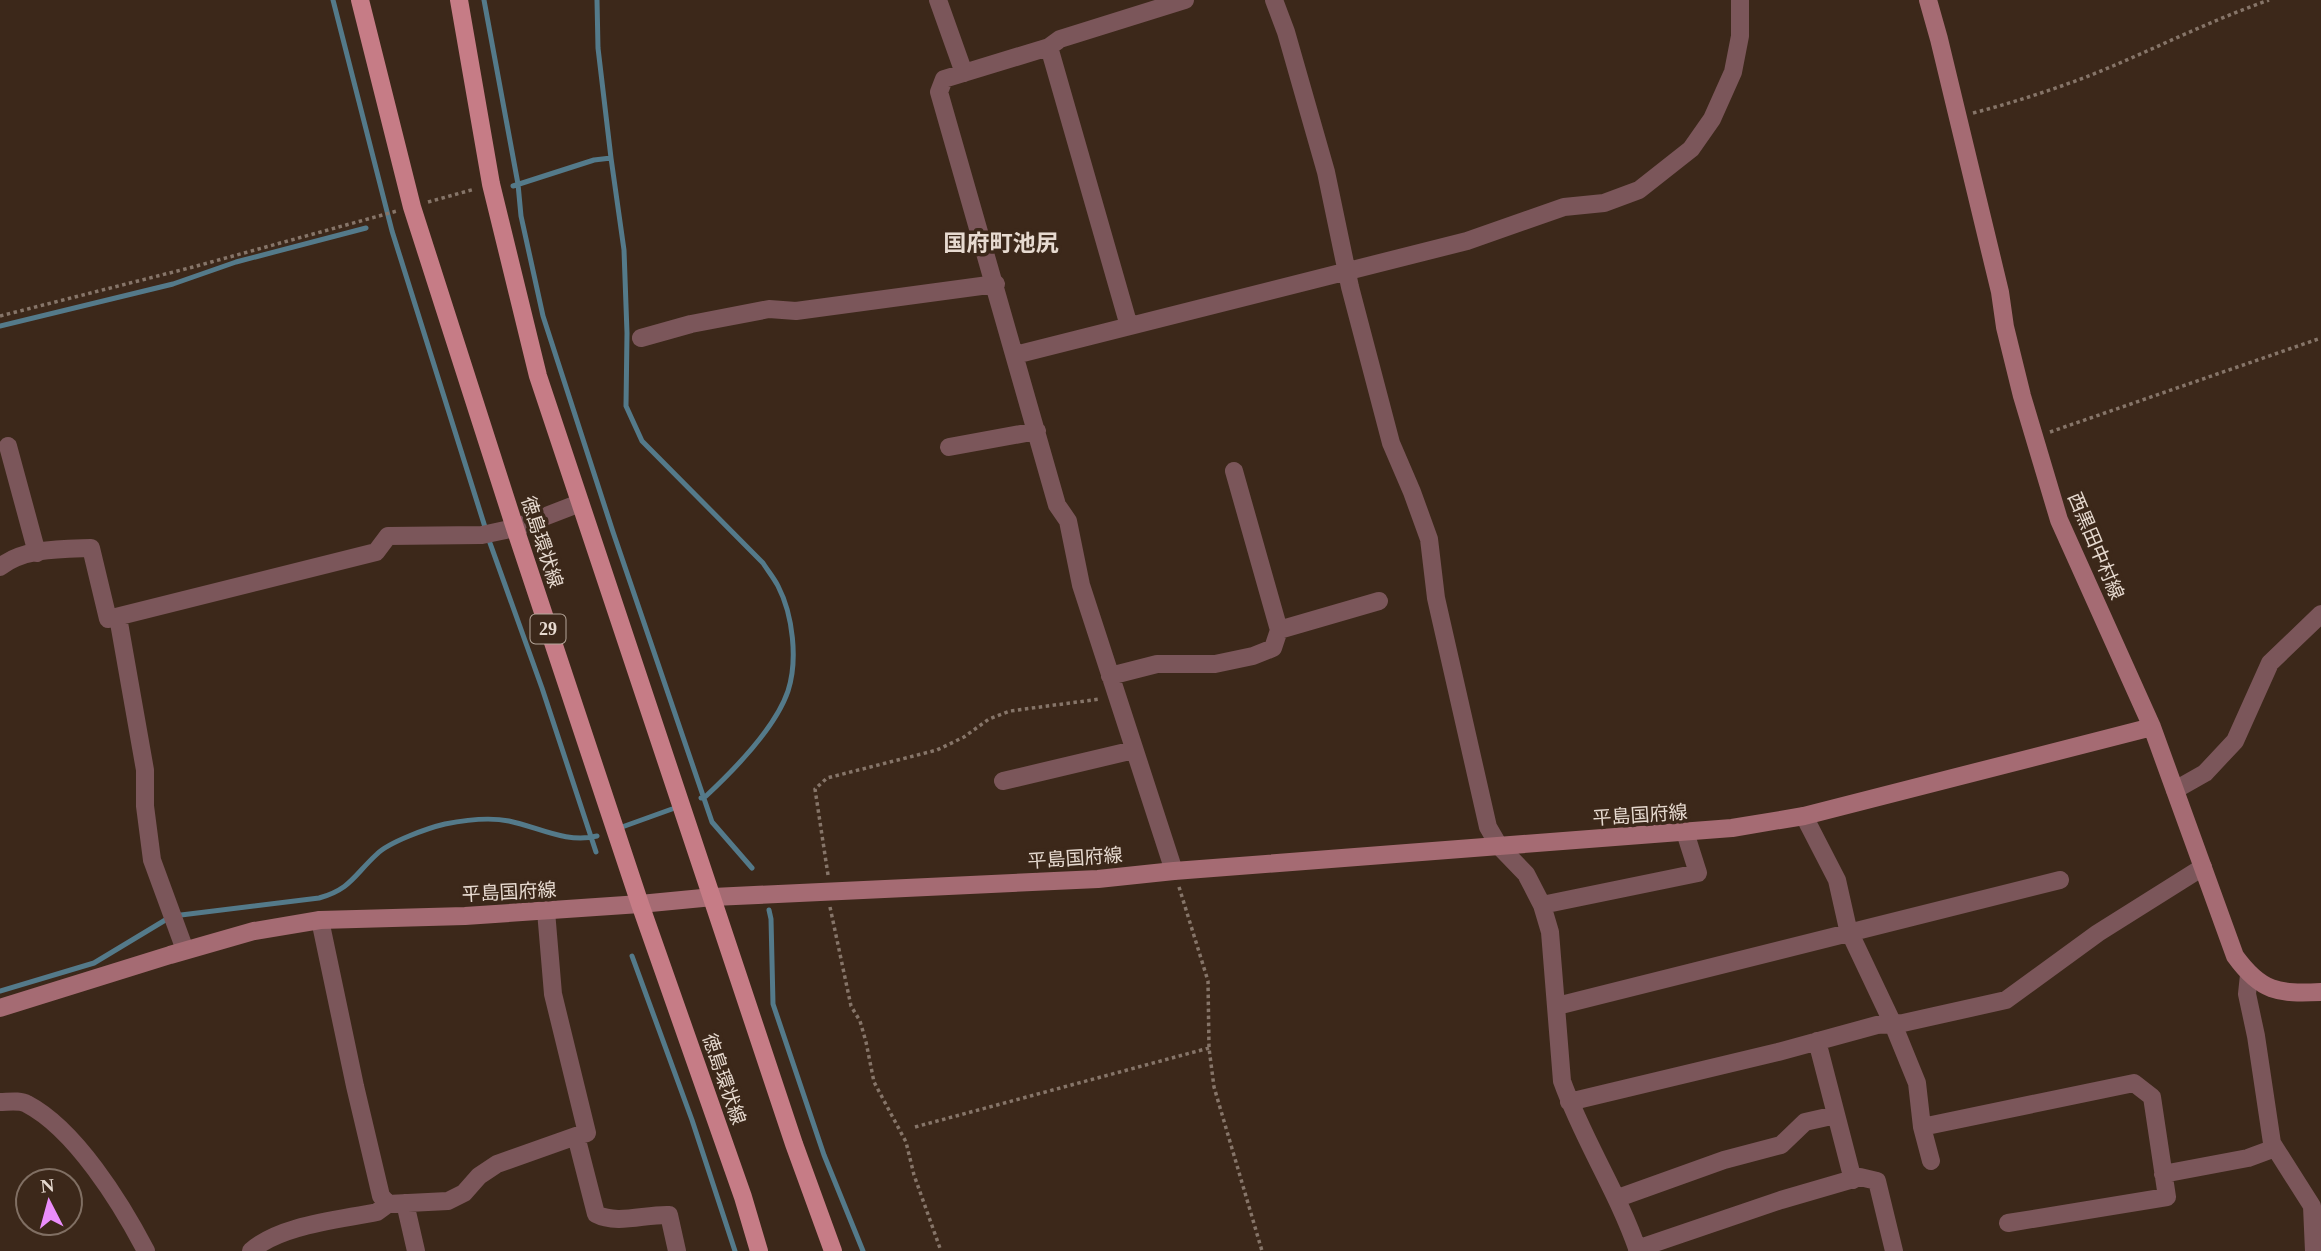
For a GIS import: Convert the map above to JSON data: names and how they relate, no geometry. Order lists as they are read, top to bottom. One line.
{"streets":{"main road":["徳島環状線","西黒田中村線","29","平島国府線"]},"crossings":[["徳島環状線","平島国府線"],["西黒田中村線","平島国府線"]],"districts":["国府町池尻"],"north":"top"}
